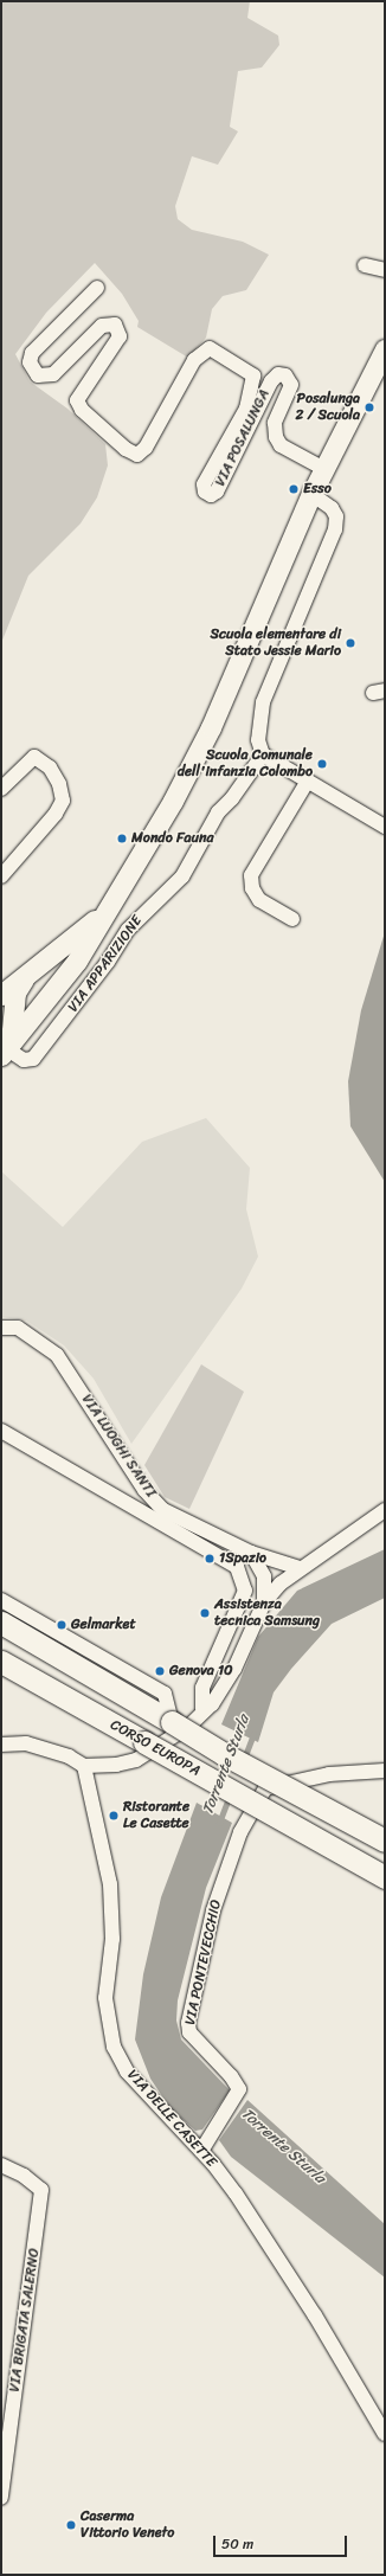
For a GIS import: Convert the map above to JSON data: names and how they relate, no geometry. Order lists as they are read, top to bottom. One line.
{"streets":{"main road":["CORSO EUROPA"],"street":["VIA POSALUNGA","VIA APPARIZIONE","VIA LUOGHI SANTI","VIA PONTEVECCHIO","VIA DELLE CASETTE","VIA BRIGATA SALERNO"]},"crossings":[["VIA PONTEVECCHIO","VIA DELLE CASETTE"]],"water":["Torrente Sturla"],"places":["Posalunga 2 / Scuola","Esso","Scuola elementare di Stato Jessie Mario","Scuola Comunale dell'infanzia Colombo","Mondo Fauna","1Spazio","Assistenza tecnica Samsung","Gelmarket","Genova 10","Ristorante Le Casette","Caserma Vittorio Veneto"],"scale_bar":"50 m"}
